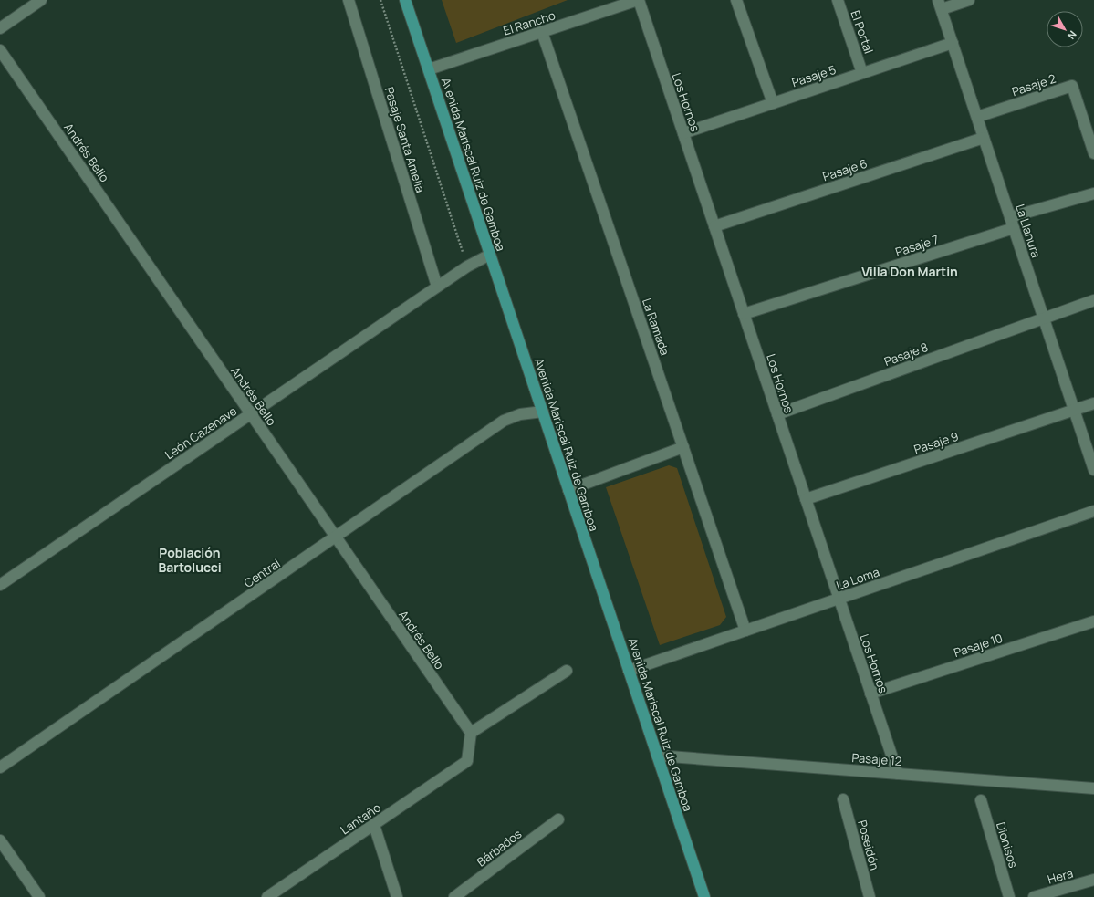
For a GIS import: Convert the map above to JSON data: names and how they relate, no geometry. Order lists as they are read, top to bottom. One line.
{"streets":{"main road":["Avenida Mariscal Ruiz de Gamboa"],"street":["El Rancho","El Portal","Pasaje 5","Pasaje 2","Los Hornos","Pasaje Santa Amelia","Andrés Bello","Pasaje 6","La Llanura","Pasaje 7","La Ramada","Pasaje 8","León Cazenave","Pasaje 9","Central","La Loma","Pasaje 10","Pasaje 12","Lantaño","Poseidón","Dionisos","Bárbados","Hera"]},"crossings":[["El Rancho","Los Hornos"],["El Rancho","Avenida Mariscal Ruiz de Gamboa"],["El Rancho","La Ramada"],["El Portal","Pasaje 5"],["Pasaje 5","Los Hornos"],["Pasaje 5","La Llanura"],["Pasaje 2","La Llanura"],["Los Hornos","Pasaje 6"],["Los Hornos","Pasaje 7"],["Los Hornos","Pasaje 8"],["Los Hornos","Pasaje 9"],["Los Hornos","La Loma"],["Los Hornos","Pasaje 10"],["Los Hornos","Pasaje 12"],["Pasaje Santa Amelia","León Cazenave"],["Andrés Bello","León Cazenave"],["Andrés Bello","Central"],["Andrés Bello","Lantaño"],["Avenida Mariscal Ruiz de Gamboa","León Cazenave"],["Avenida Mariscal Ruiz de Gamboa","Central"],["Avenida Mariscal Ruiz de Gamboa","La Loma"],["Avenida Mariscal Ruiz de Gamboa","Pasaje 12"],["Pasaje 6","La Llanura"],["La Llanura","Pasaje 7"],["La Llanura","Pasaje 8"],["La Llanura","Pasaje 9"],["La Ramada","La Loma"]],"districts":["Villa Don Martin","Población Bartolucci"],"north":"bottom right"}
